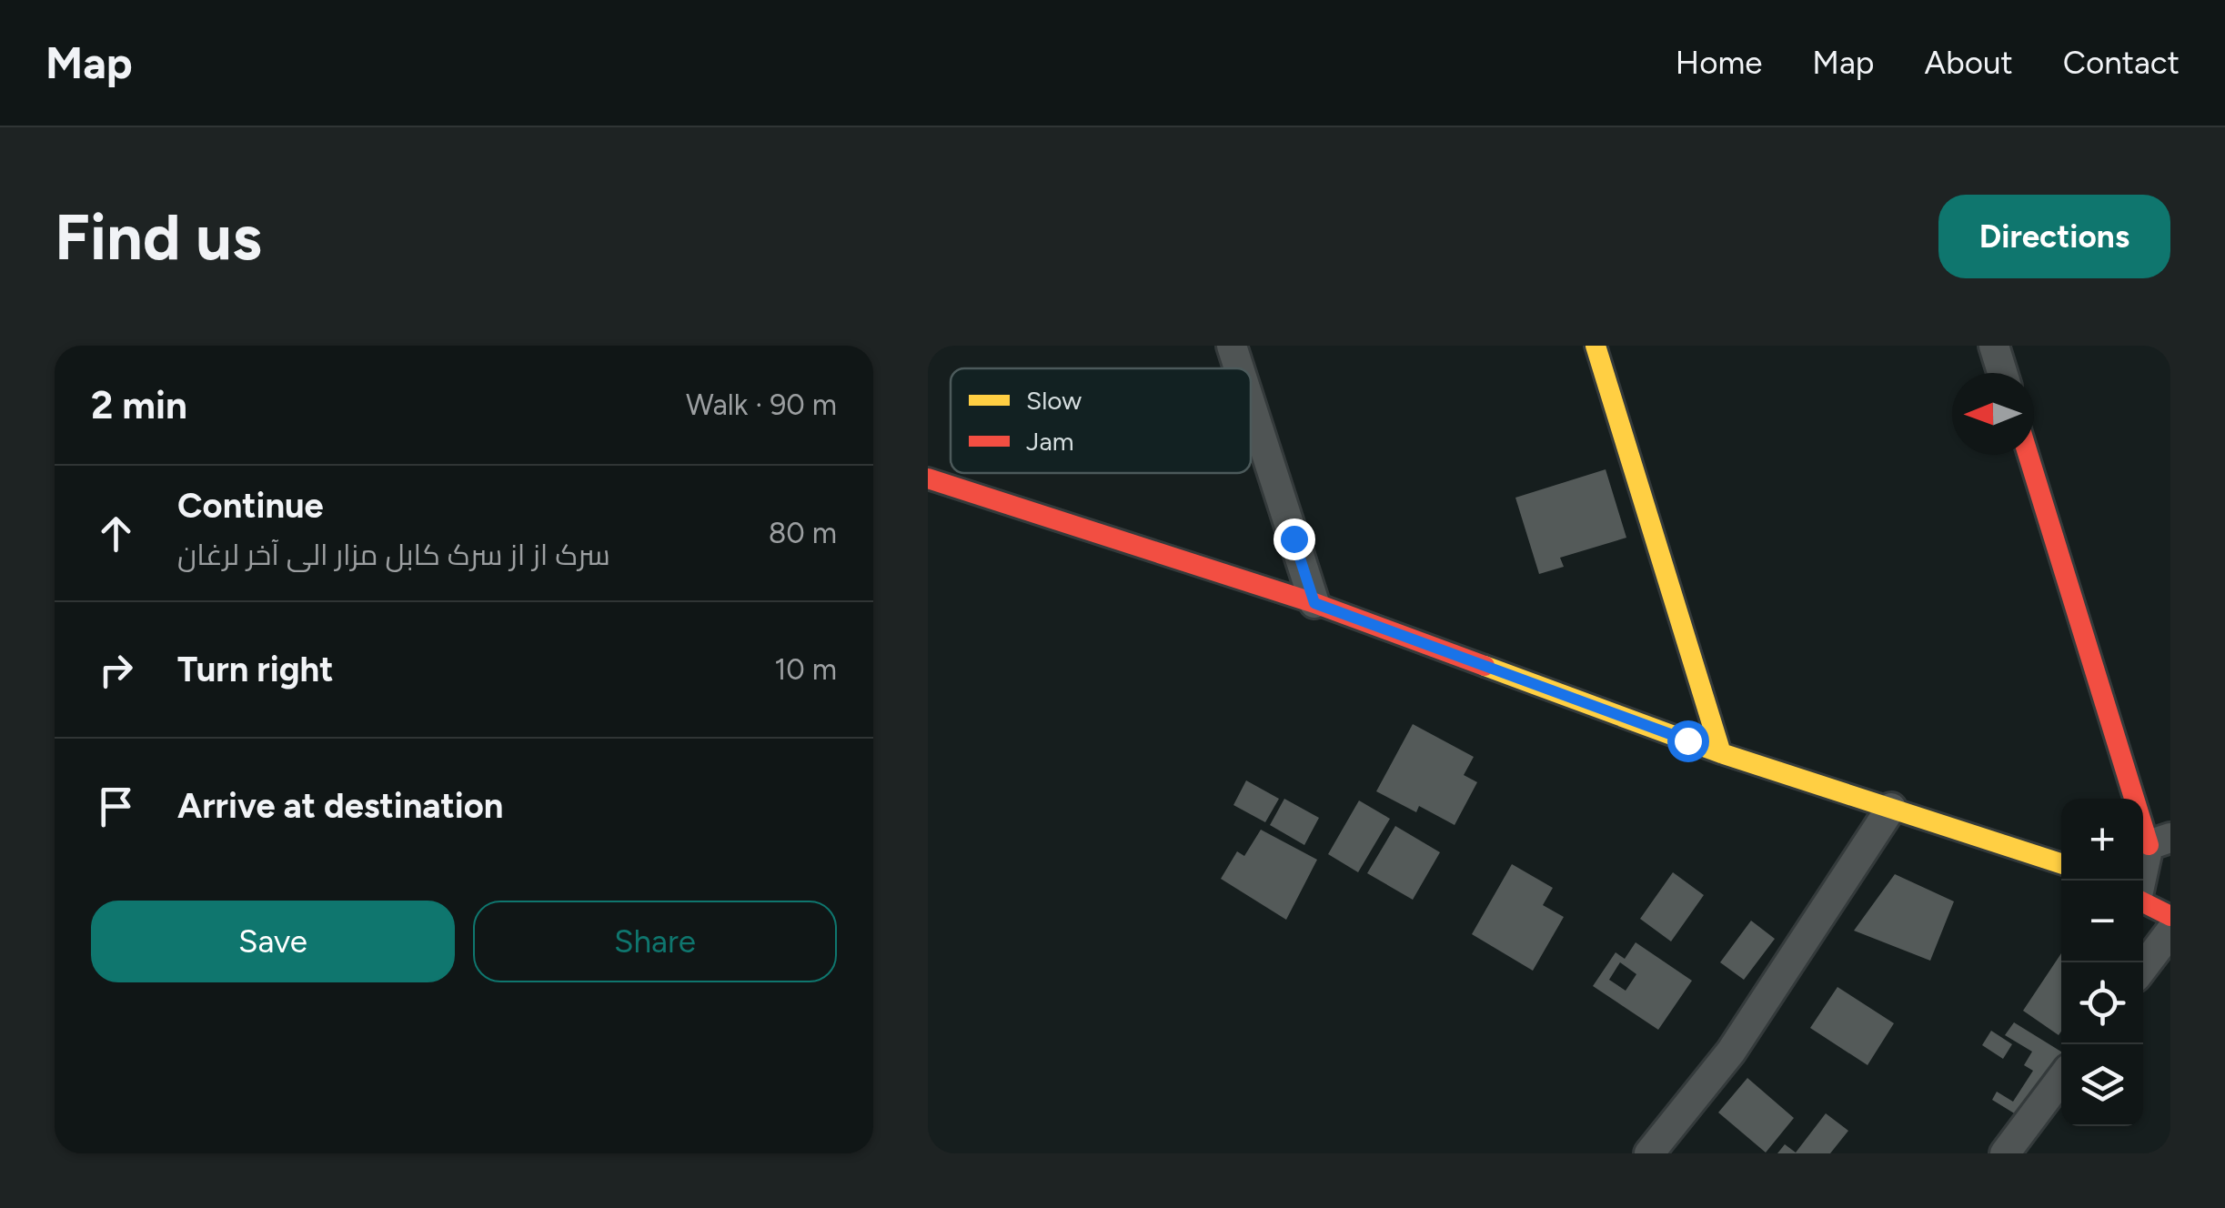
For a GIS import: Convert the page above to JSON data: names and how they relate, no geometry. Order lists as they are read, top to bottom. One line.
{"legend":["Slow","Jam"],"north":"left","page":{"header":"Map","nav":["Home","Map","About","Contact"],"buttons":["Directions",["Save","Share"]],"title":"Find us","heading":["2 min","Walk · 90 m"],"list":[["Continue","سرک از از سرک کابل مزار الی آخر لرغان","80 m"],["Turn right","10 m"],"Arrive at destination"],"map_buttons":["+","−"]}}
